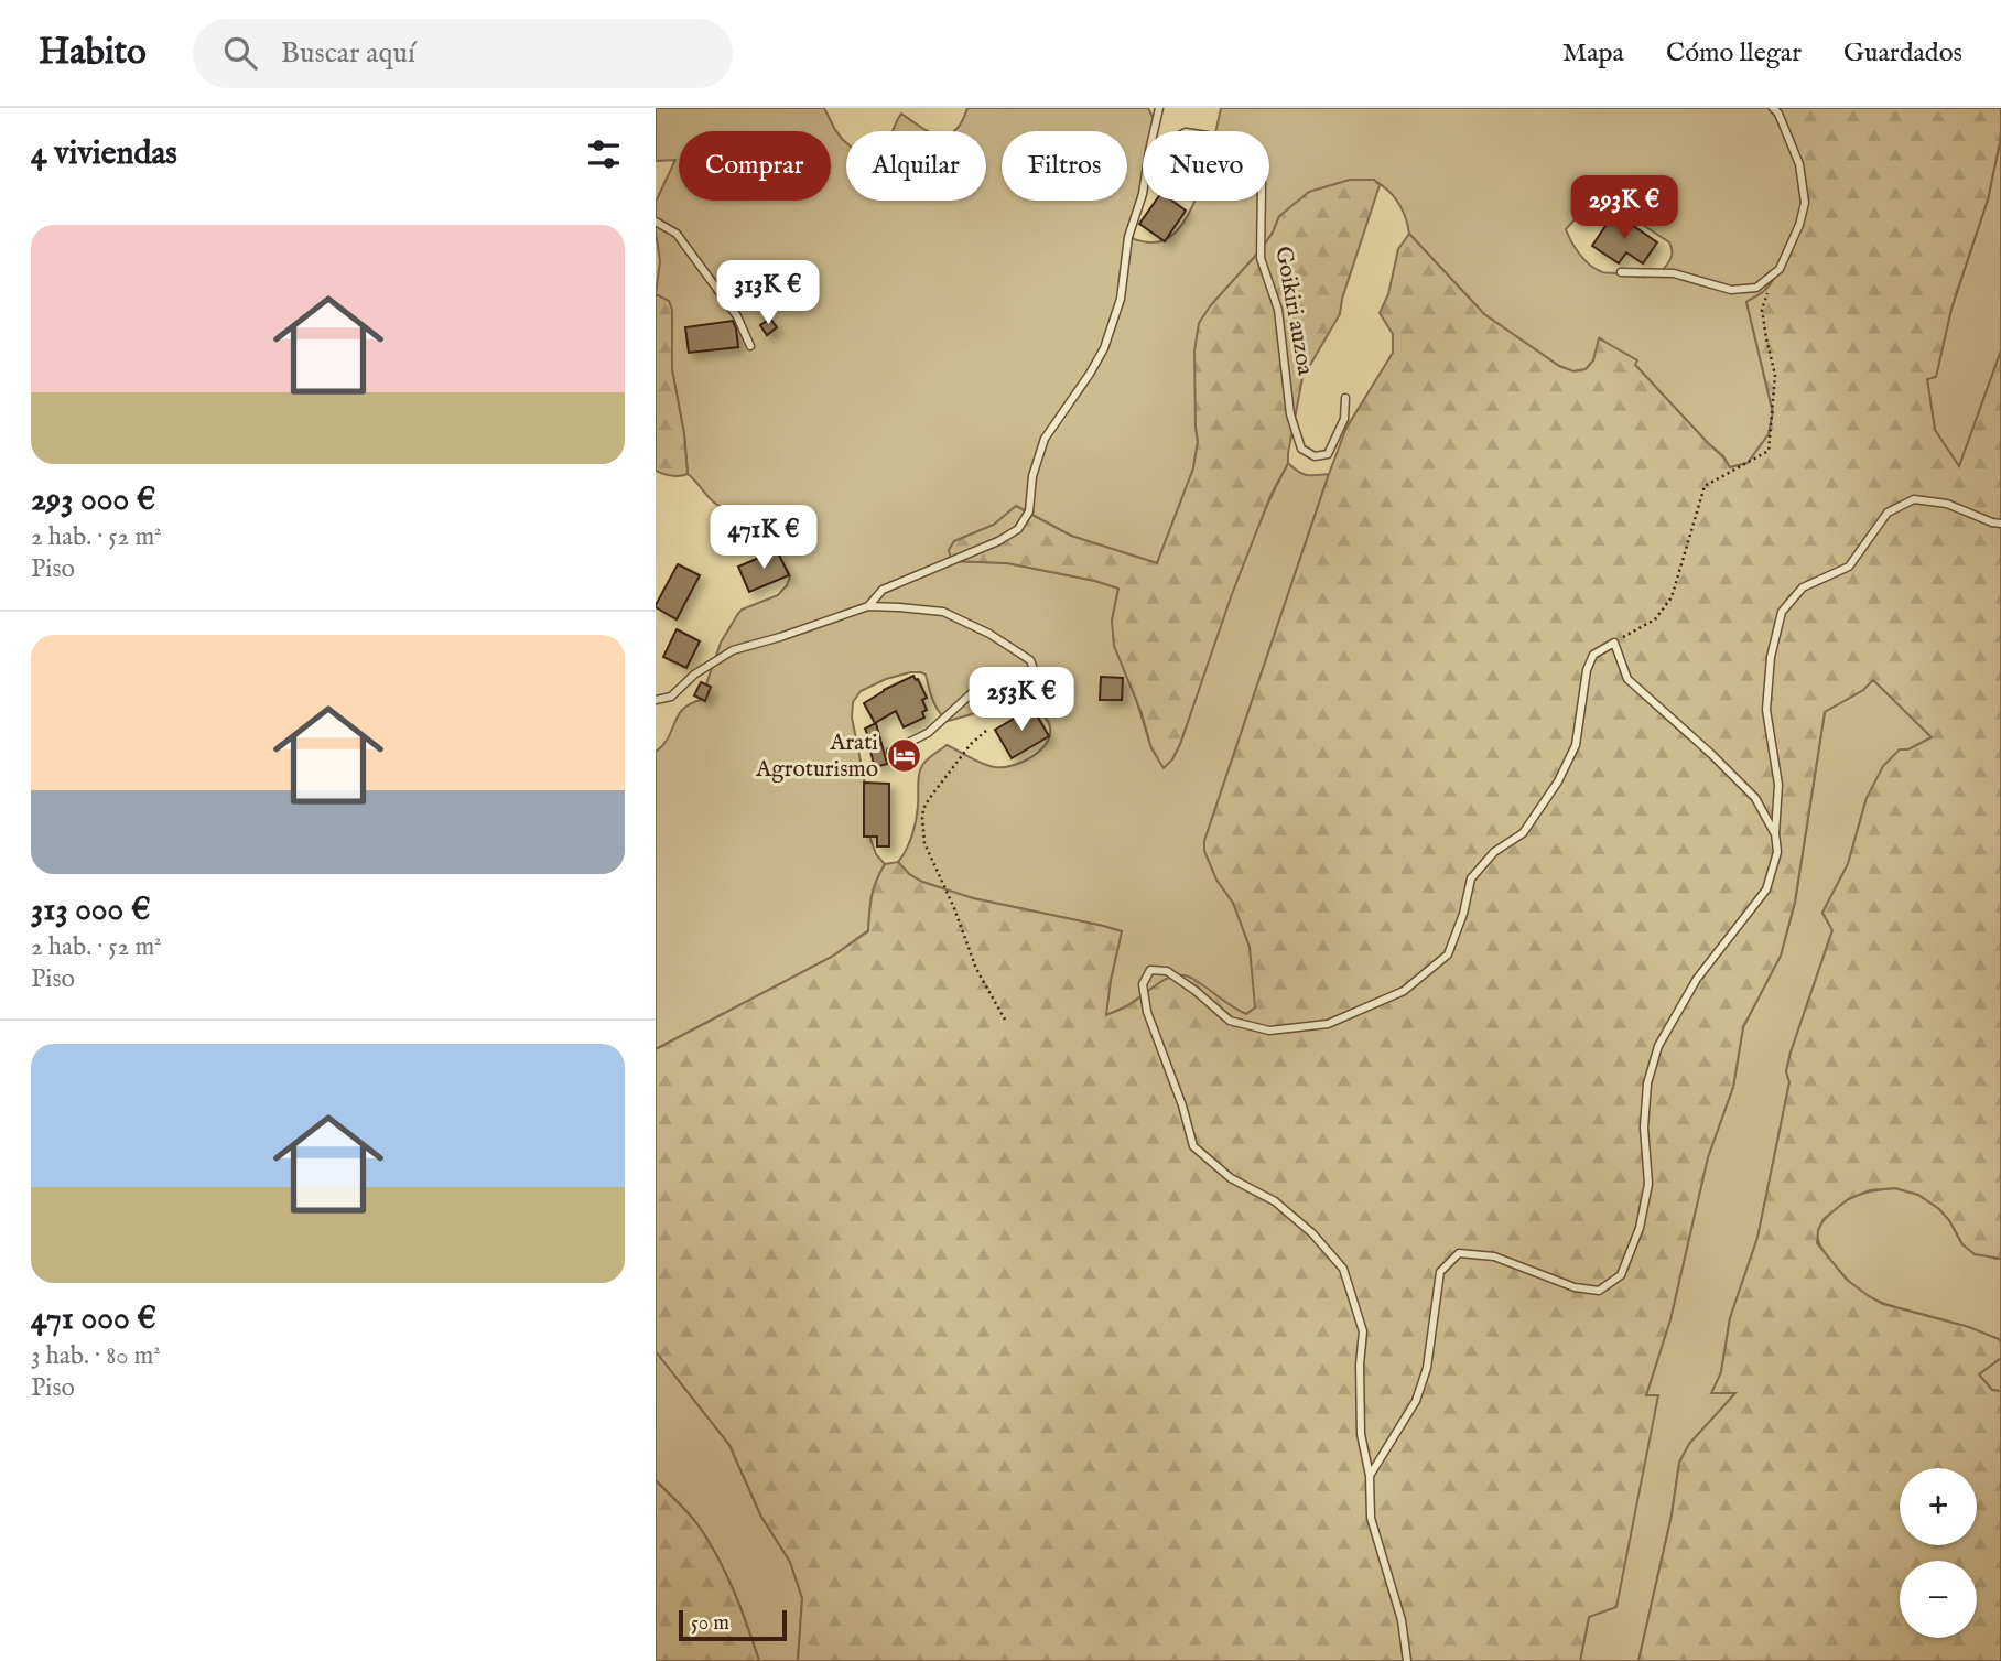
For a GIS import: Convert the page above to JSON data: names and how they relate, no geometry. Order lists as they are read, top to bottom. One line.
{"streets":{"lane":["Goikiri auzoa"]},"places":{"hotel":["Arati Agroturismo"]},"scale_bar":"50 m","page":{"header":"Habito","search":"Buscar aquí","nav":["Mapa","Cómo llegar","Guardados"],"heading":"4 viviendas","chip":["Comprar","Alquilar","Filtros","Nuevo"],"price":["293K €","313K €","471K €","253K €"],"list":[{"name":"293 000 €","note":"2 hab. · 52 m² · Piso"},{"name":"313 000 €","note":"2 hab. · 52 m² · Piso"},{"name":"471 000 €","note":"3 hab. · 80 m² · Piso"}],"map_buttons":["+","−"],"scale":"50 m"}}
